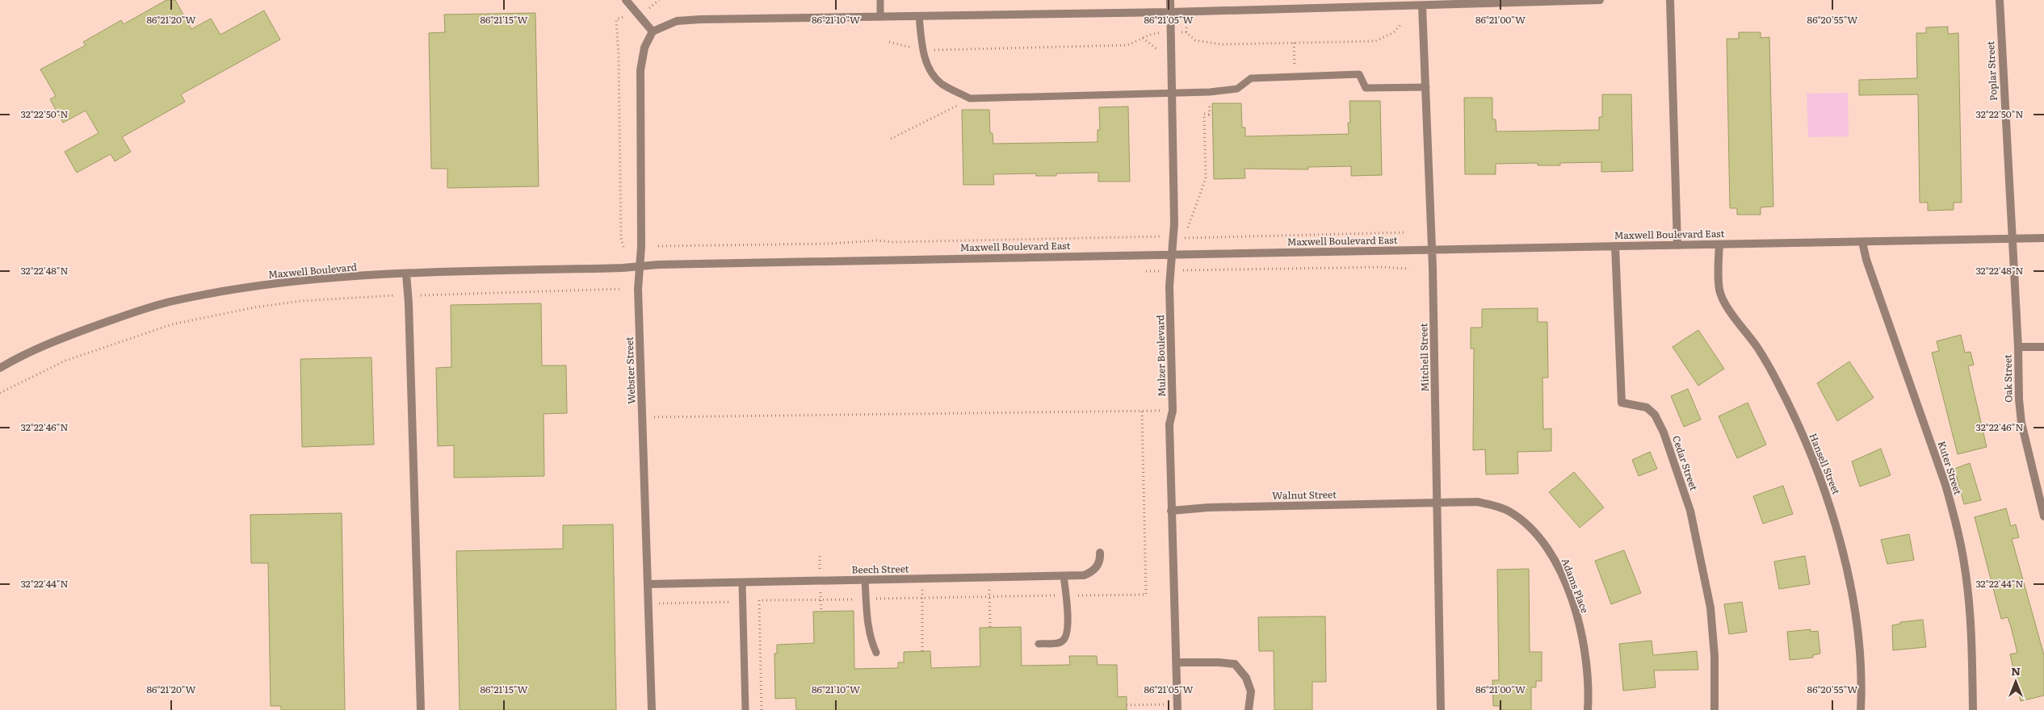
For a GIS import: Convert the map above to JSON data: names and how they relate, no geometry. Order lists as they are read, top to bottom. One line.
{"streets":{"street":["Poplar Street","Maxwell Boulevard East","Maxwell Boulevard","Mulzer Boulevard","Mitchell Street","Webster Street","Oak Street","Cedar Street","Hansell Street","Kuter Street","Walnut Street","Beech Street","Adams Place"]},"crossings":[["Poplar Street","Maxwell Boulevard East"],["Poplar Street","Oak Street"],["Maxwell Boulevard East","Maxwell Boulevard"],["Maxwell Boulevard East","Mulzer Boulevard"],["Maxwell Boulevard East","Mitchell Street"],["Maxwell Boulevard East","Webster Street"],["Maxwell Boulevard East","Oak Street"],["Maxwell Boulevard East","Cedar Street"],["Maxwell Boulevard East","Hansell Street"],["Maxwell Boulevard East","Kuter Street"],["Maxwell Boulevard","Webster Street"],["Mulzer Boulevard","Walnut Street"],["Mitchell Street","Walnut Street"],["Mitchell Street","Adams Place"],["Webster Street","Beech Street"],["Walnut Street","Adams Place"]],"north":"top","coordinates":["86°21'20\"W","86°21'15\"W","86°21'10\"W","86°21'05\"W","86°21'00\"W","86°20'55\"W","32°22'50\"N","32°22'48\"N","32°22'46\"N","32°22'44\"N"]}
